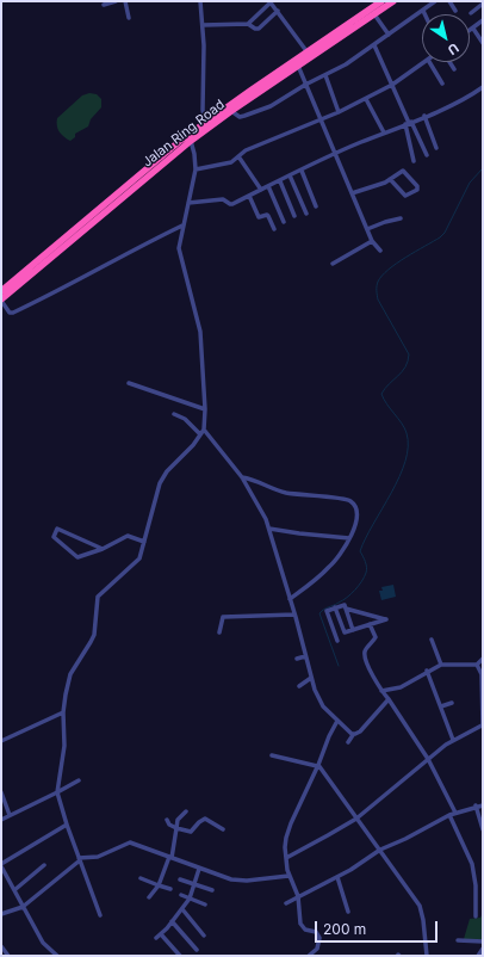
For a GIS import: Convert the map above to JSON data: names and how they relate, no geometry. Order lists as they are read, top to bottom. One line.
{"streets":{"highway":["Jalan Ring Road"]},"scale_bar":"200 m","north":"bottom right"}
